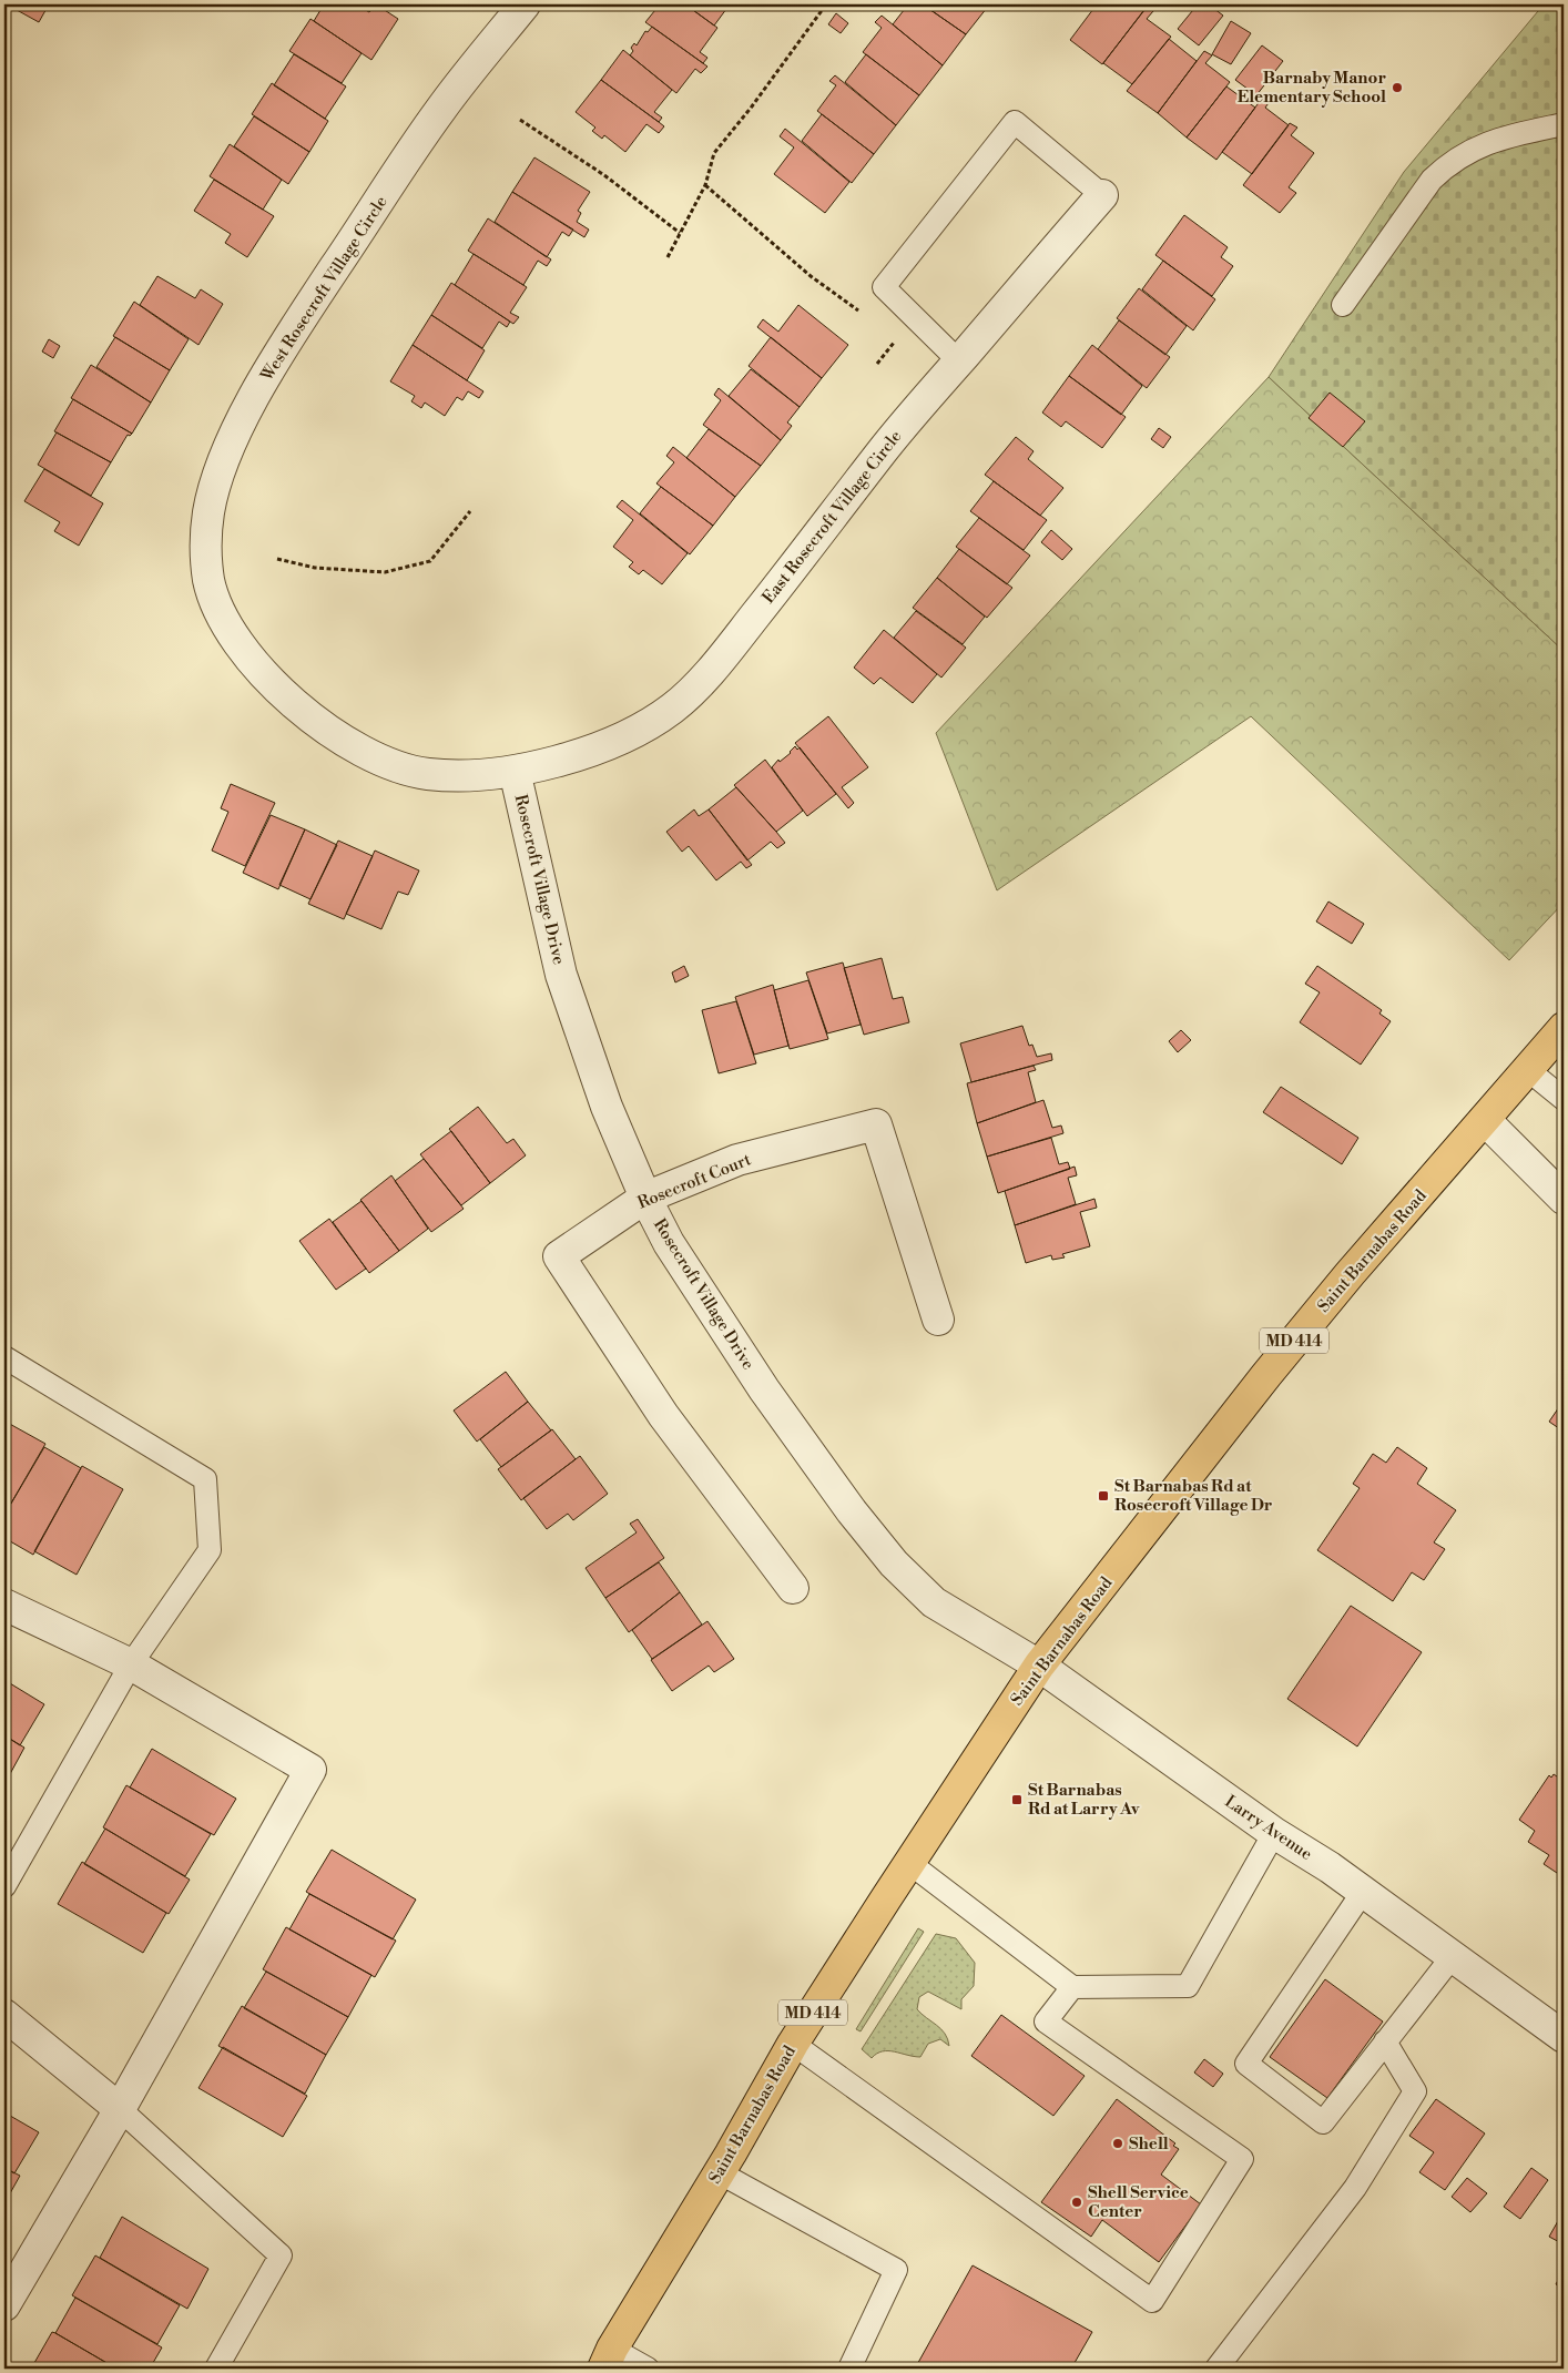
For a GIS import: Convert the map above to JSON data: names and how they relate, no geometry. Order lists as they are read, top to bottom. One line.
{"streets":{"main road":["Saint Barnabas Road","MD 414"],"street":["West Rosecroft Village Circle","East Rosecroft Village Circle","Rosecroft Village Drive","Rosecroft Court","Larry Avenue"]},"crossings":[["West Rosecroft Village Circle","East Rosecroft Village Circle"],["West Rosecroft Village Circle","Rosecroft Village Drive"],["East Rosecroft Village Circle","Rosecroft Village Drive"],["Rosecroft Village Drive","Rosecroft Court"],["Rosecroft Village Drive","Larry Avenue"],["Saint Barnabas Road","Larry Avenue"]],"places":{"other":["Barnaby Manor Elementary School","Shell","Shell Service Center"],"transit":["St Barnabas Rd at Rosecroft Village Dr","St Barnabas Rd at Larry Av"]}}
